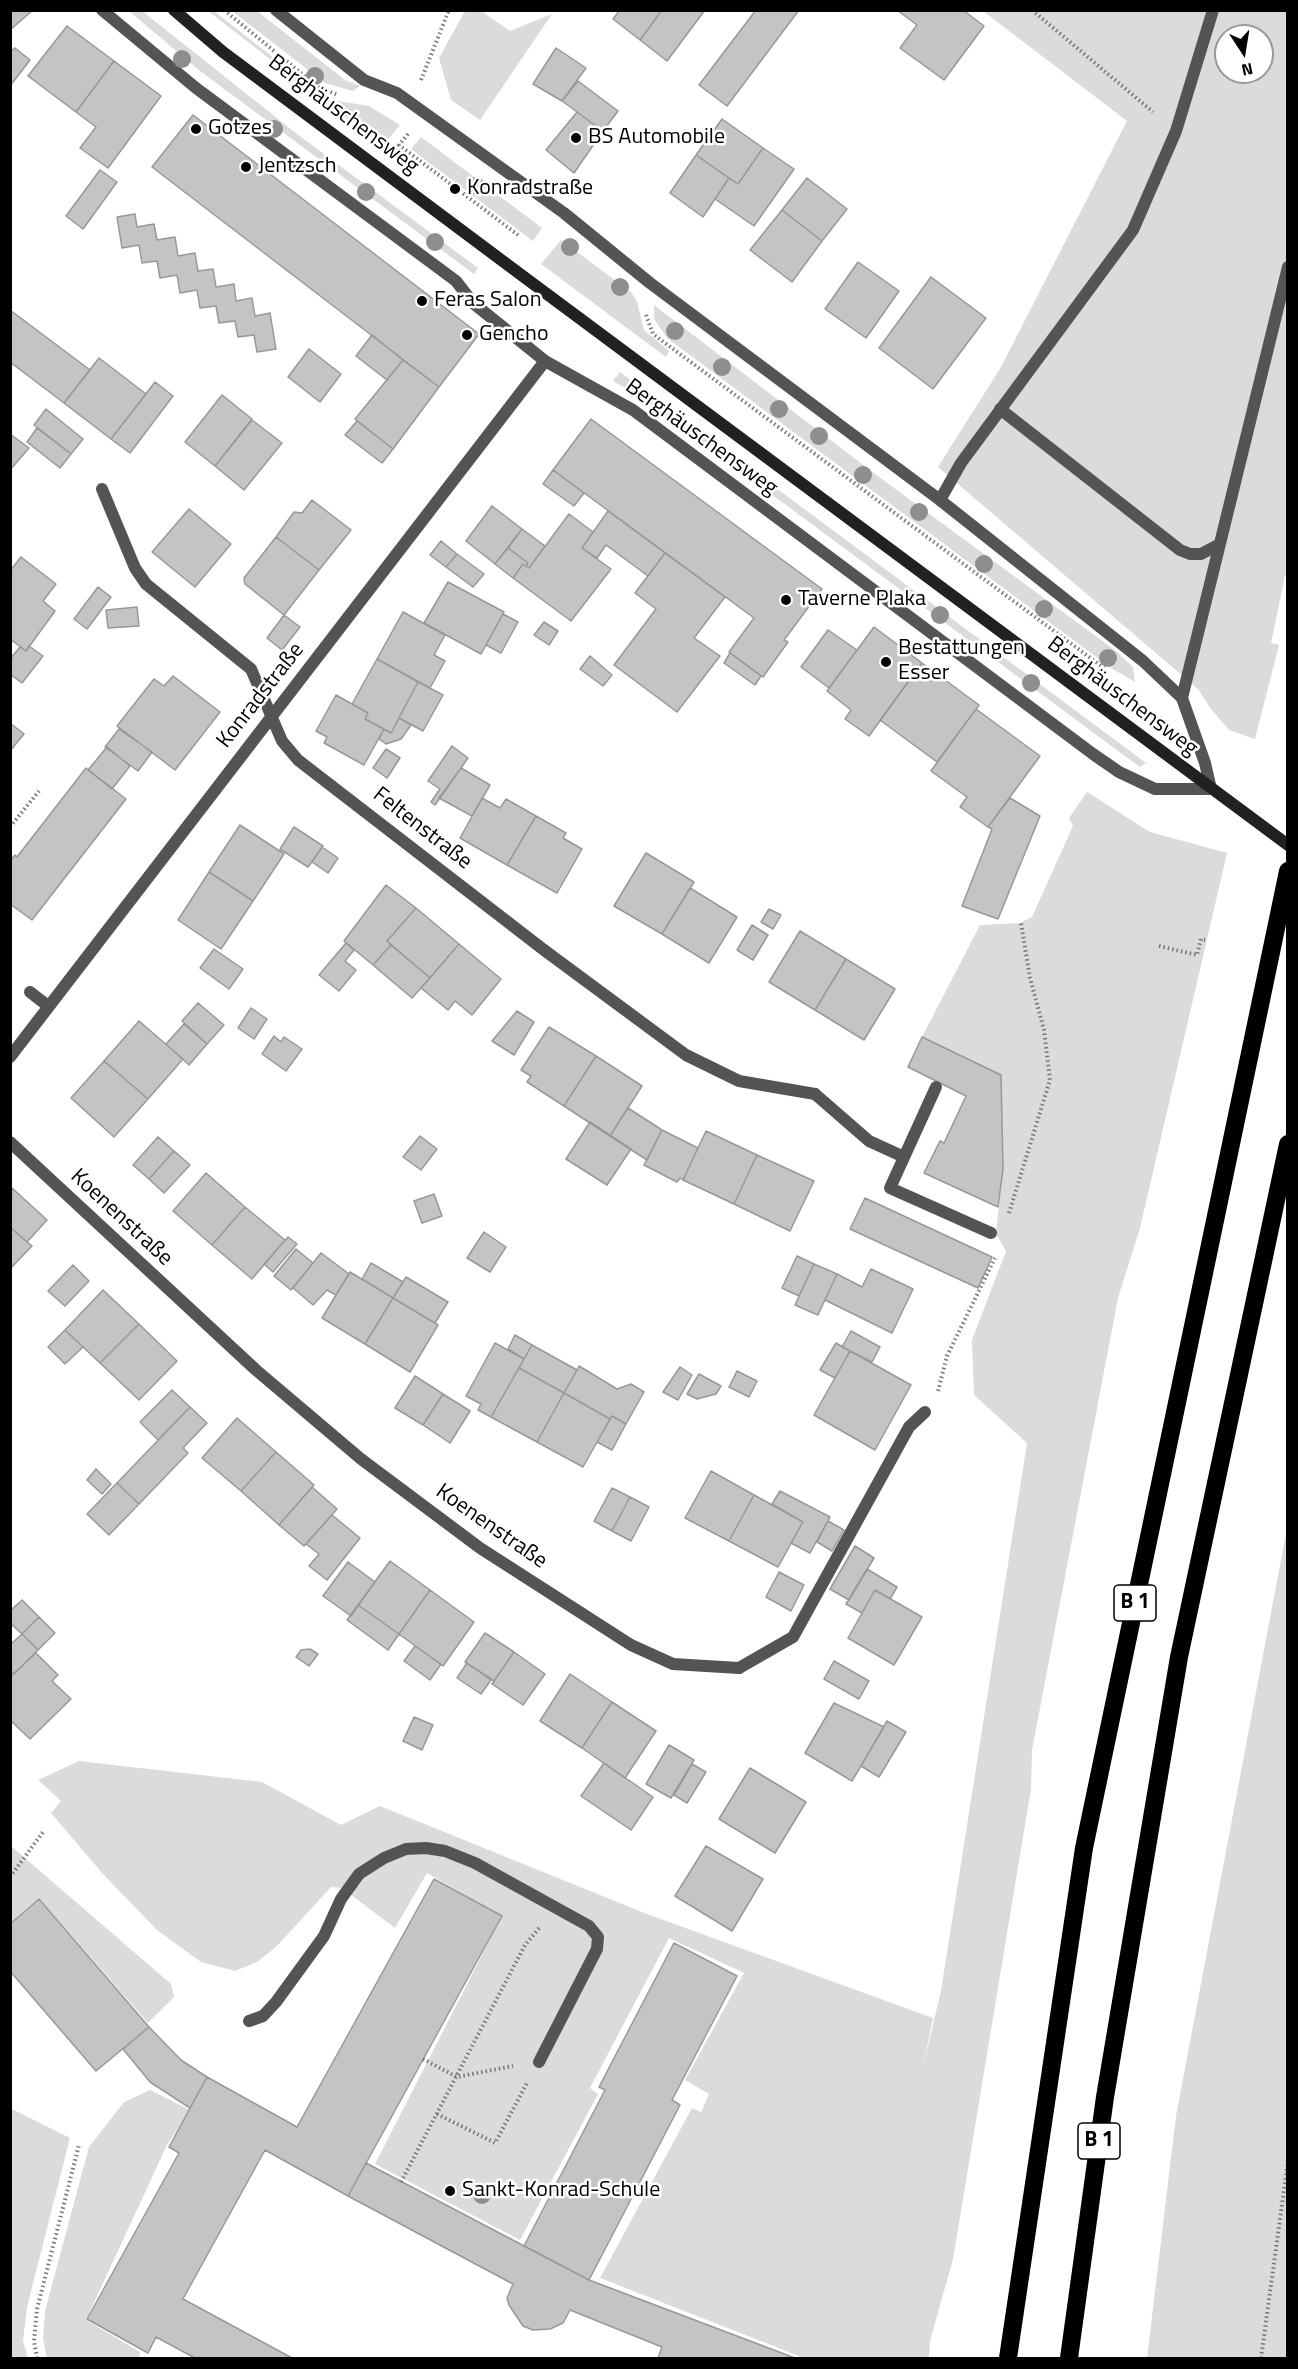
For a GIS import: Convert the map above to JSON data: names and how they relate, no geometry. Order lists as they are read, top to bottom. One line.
{"streets":{"highway":["B 1"],"main road":["Berghäuschensweg"],"street":["Konradstraße","Feltenstraße","Koenenstraße"]},"crossings":[["Berghäuschensweg","Konradstraße"],["Konradstraße","Feltenstraße"]],"places":["Gotzes","BS Automobile","Jentzsch","Konradstraße","Feras Salon","Gencho","Taverne Plaka","Bestattungen Esser","Sankt-Konrad-Schule"],"north":"bottom"}
